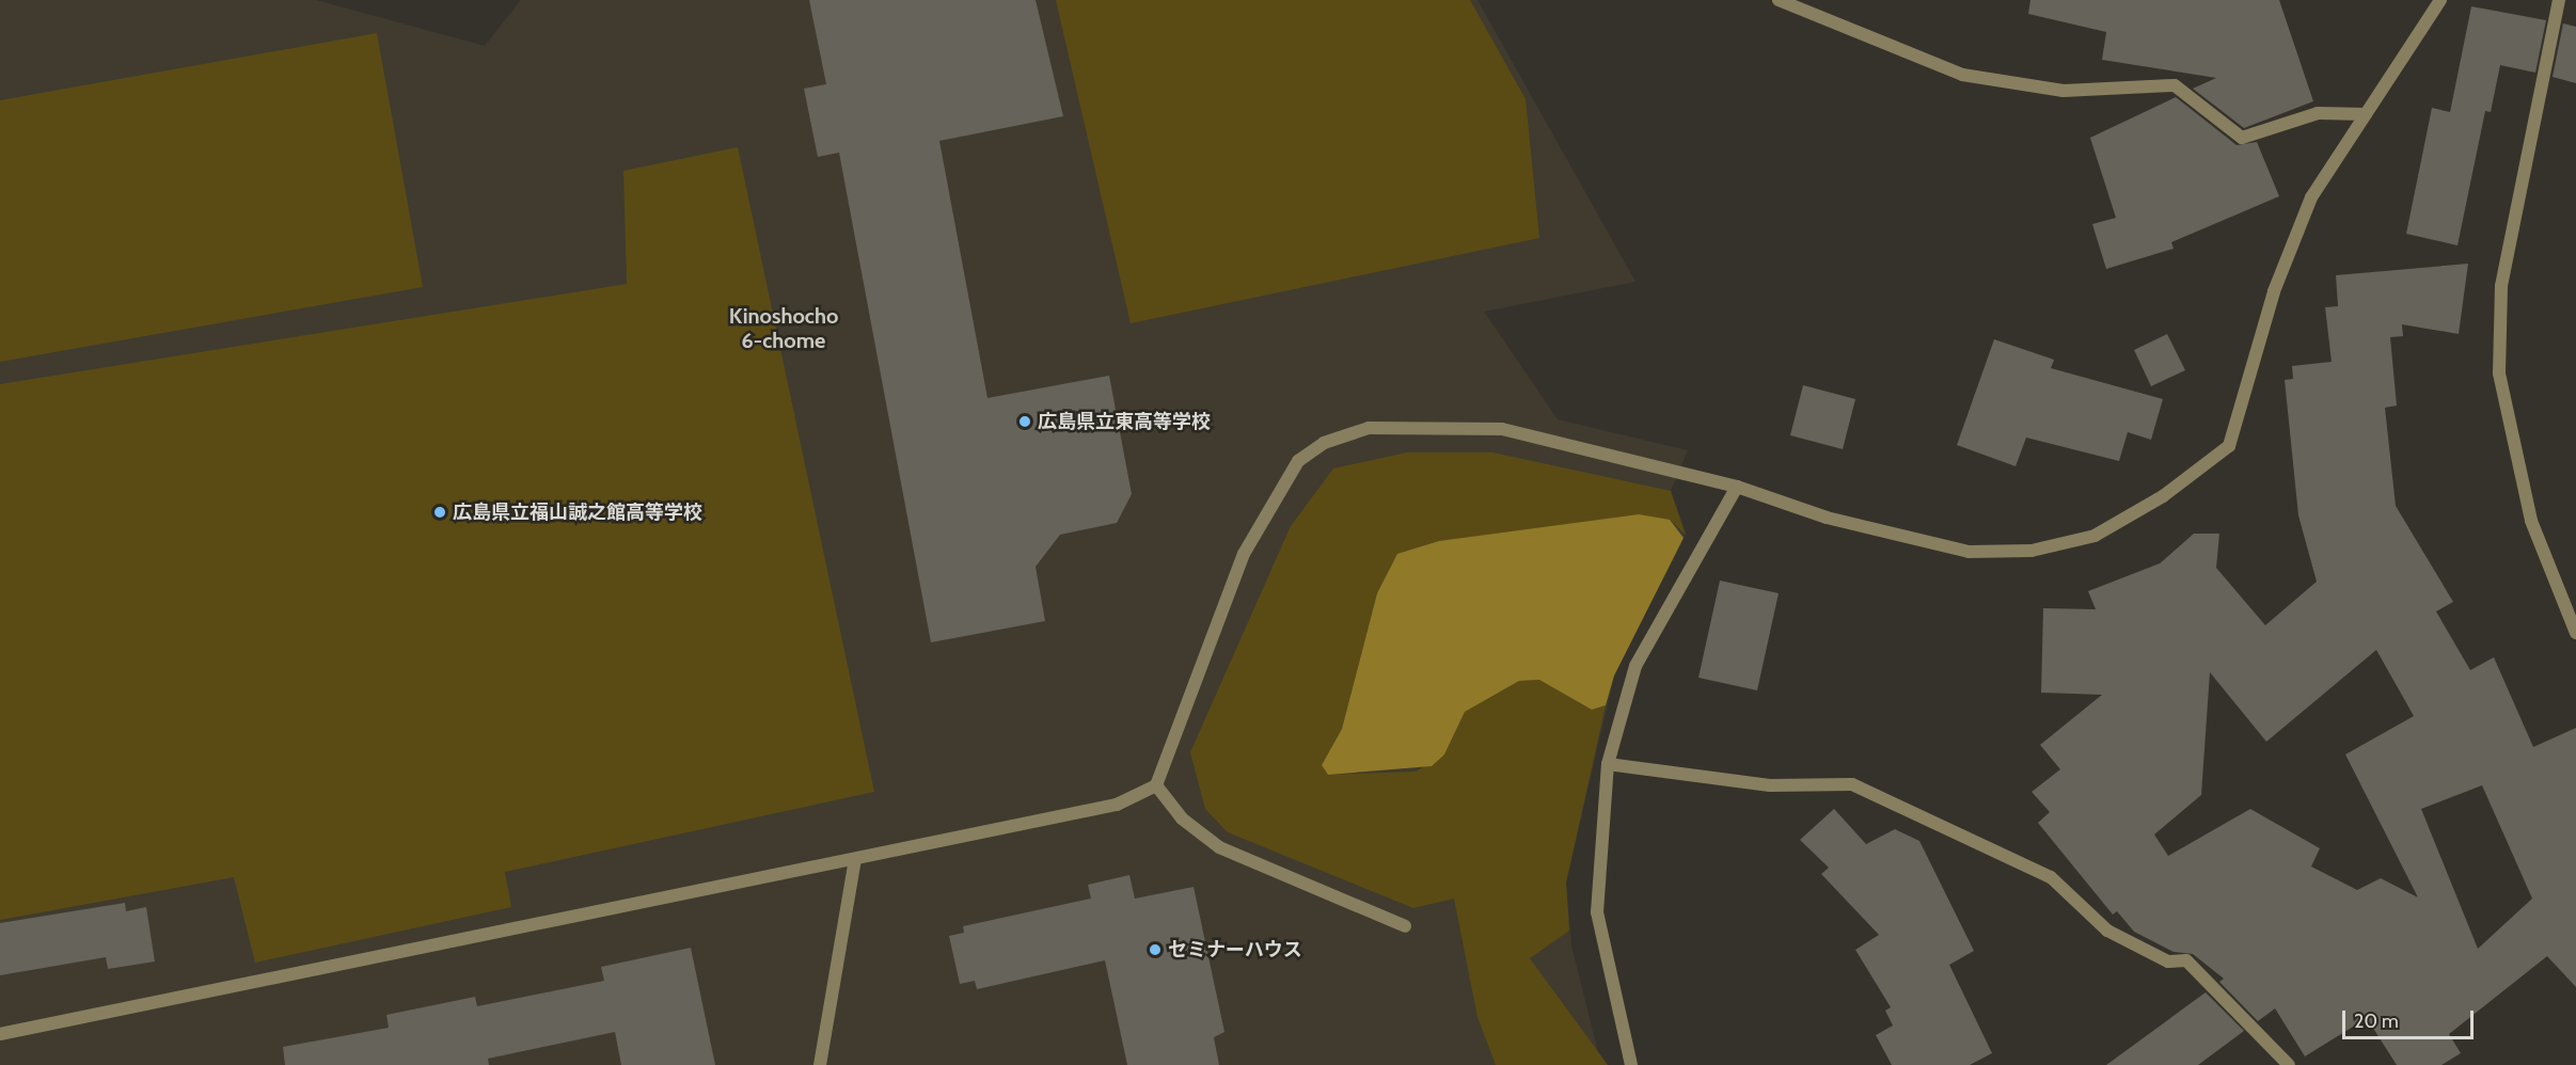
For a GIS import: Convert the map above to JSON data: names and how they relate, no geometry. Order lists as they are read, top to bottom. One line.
{"districts":["Kinoshocho 6-chome"],"places":["広島県立東高等学校","広島県立福山誠之館高等学校","セミナーハウス"],"scale_bar":"20 m"}
